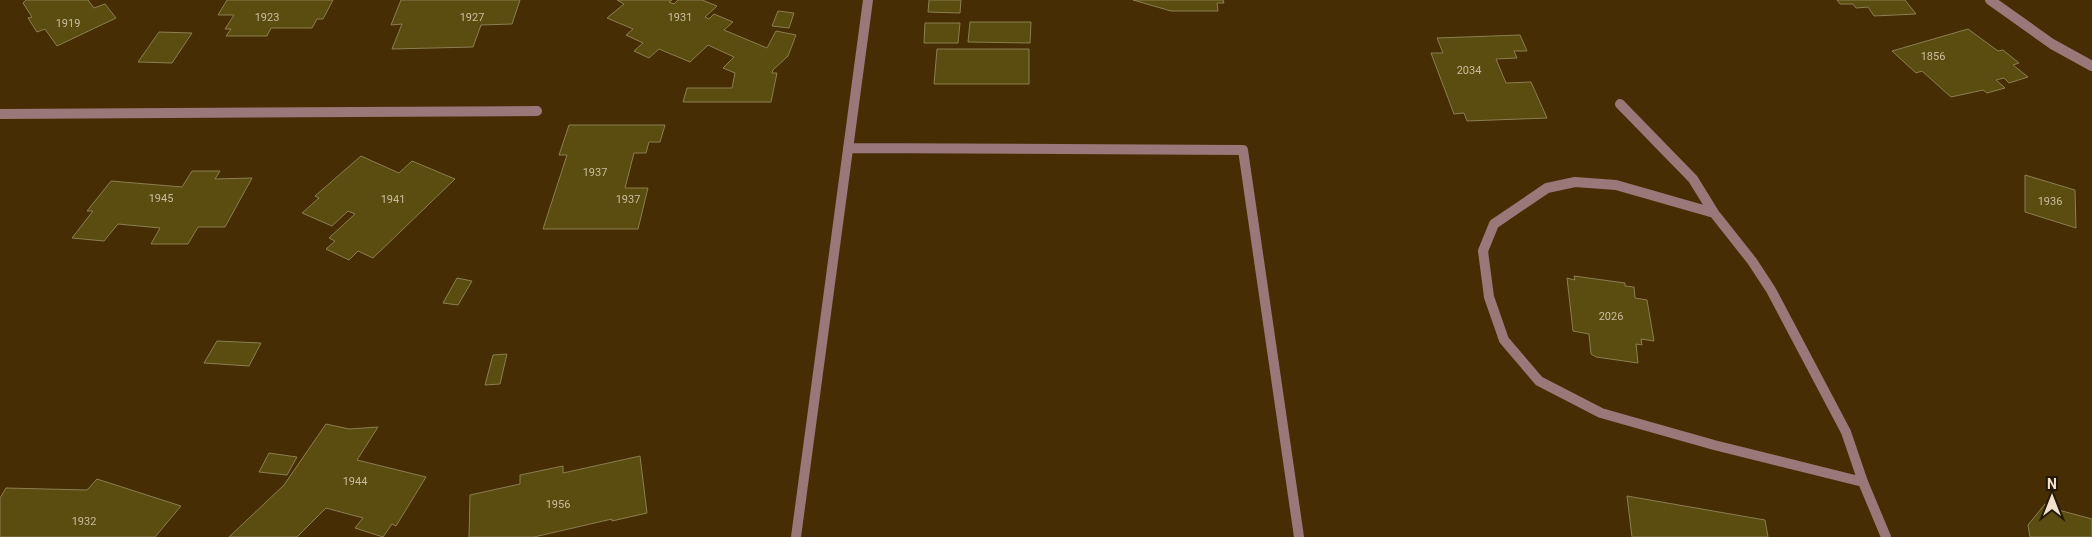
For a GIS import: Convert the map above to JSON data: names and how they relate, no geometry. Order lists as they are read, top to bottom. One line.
{"house_numbers":["1923","1927","1931","1919","1856","2034","1937","1945","1941","1937","1936","2026","1944","1956","1932"],"north":"top"}
